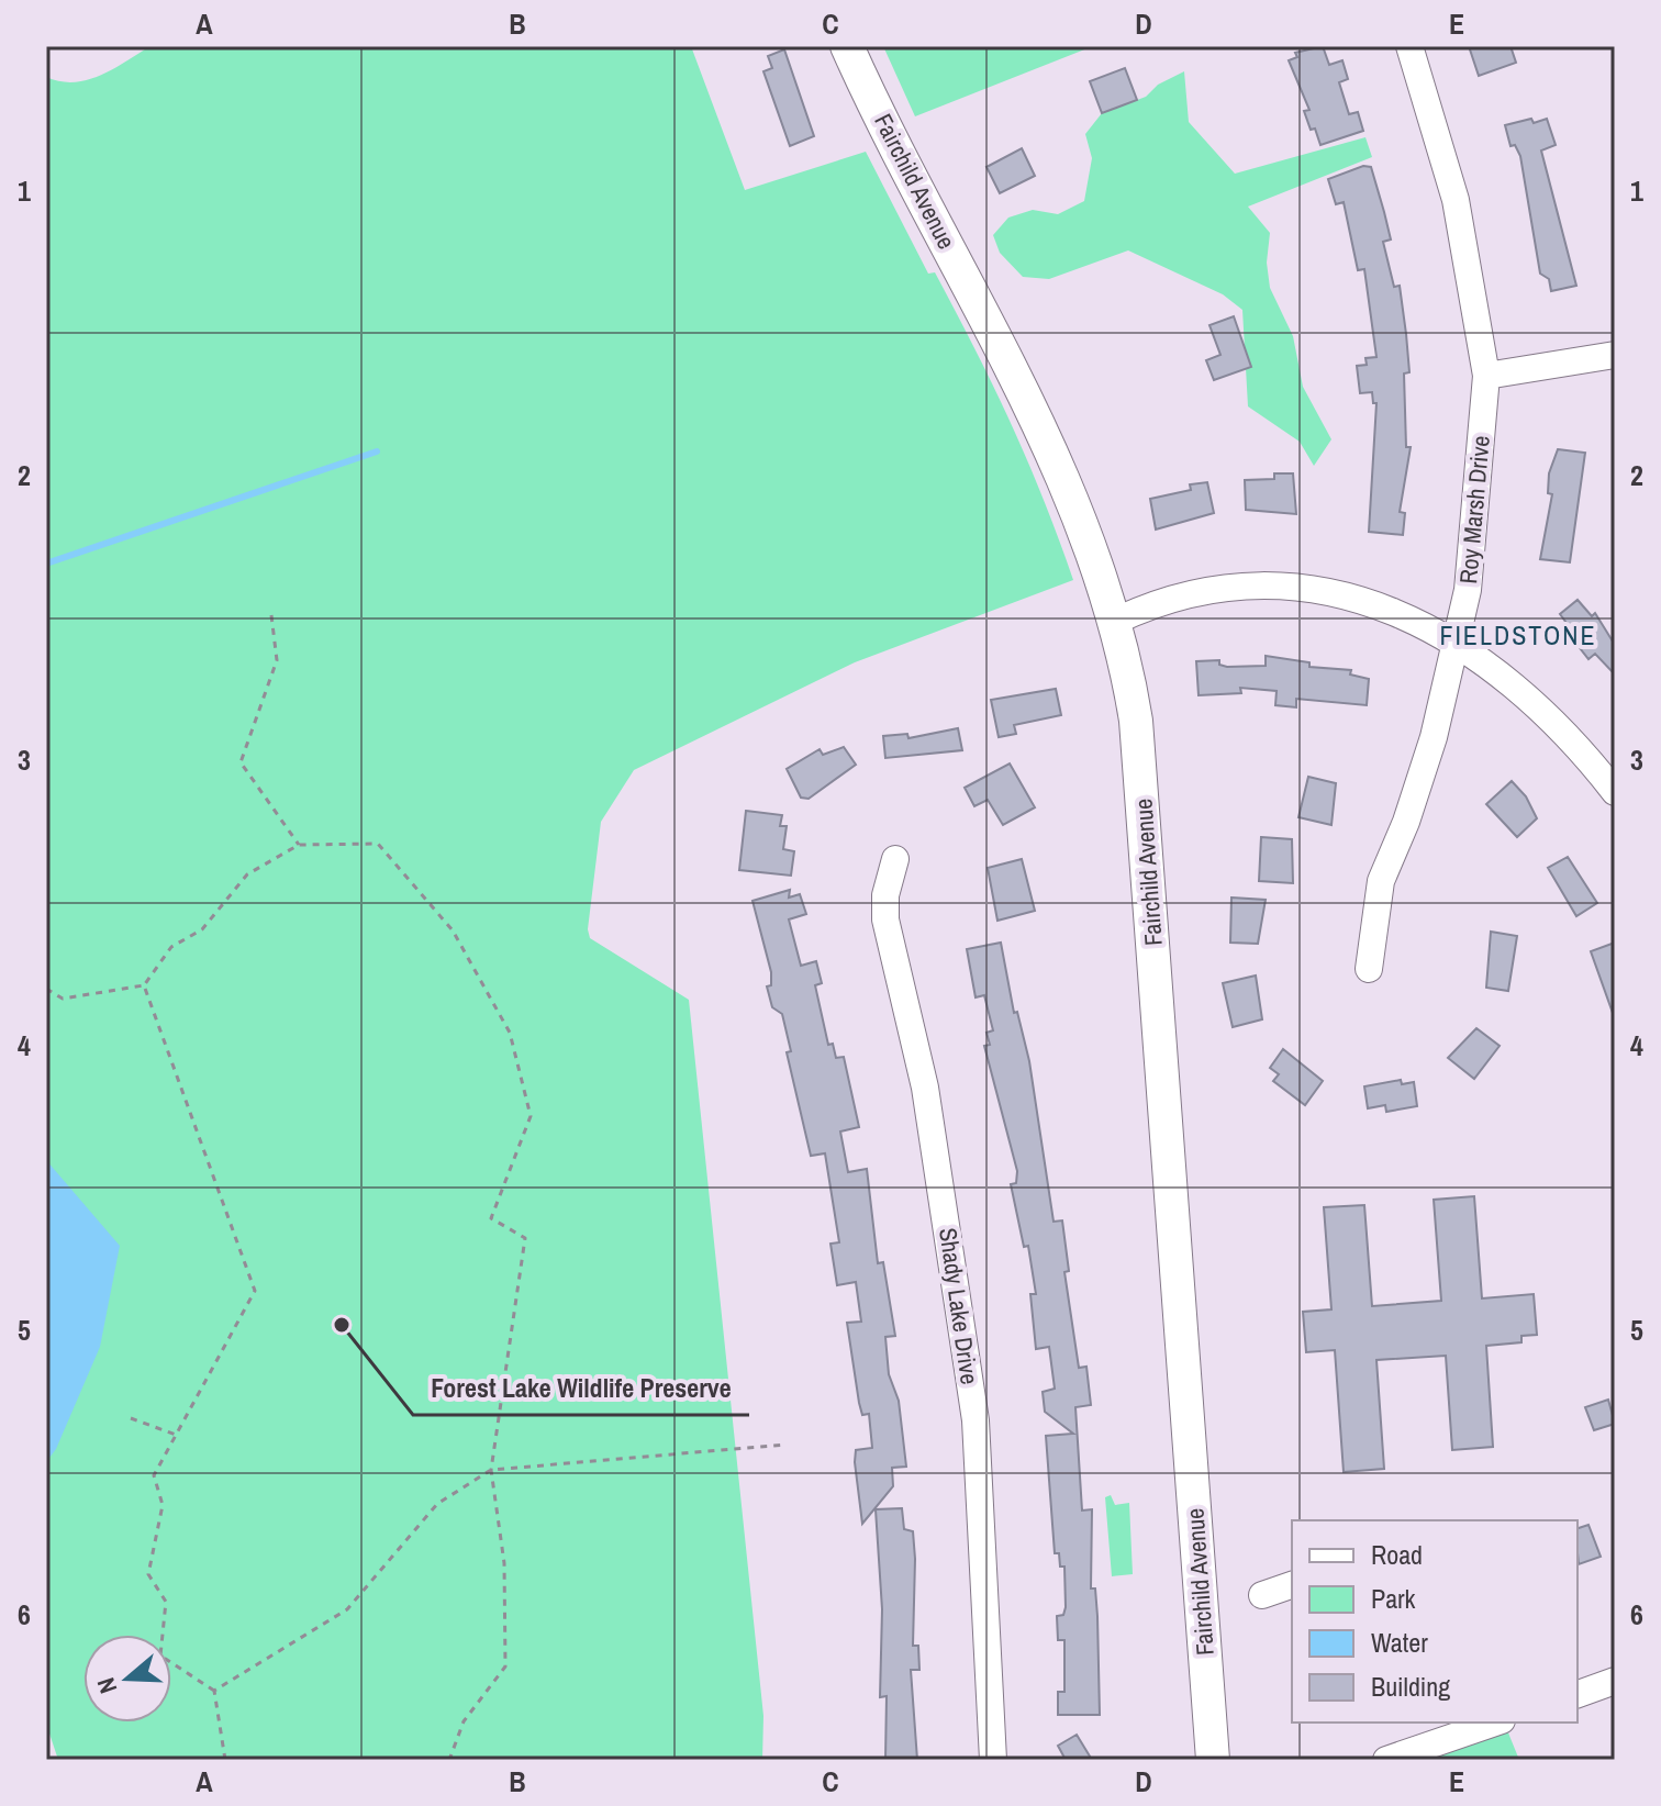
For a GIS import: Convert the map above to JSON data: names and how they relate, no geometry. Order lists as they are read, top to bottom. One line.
{"streets":{"main road":["Fairchild Avenue"],"street":["Roy Marsh Drive","Shady Lake Drive"]},"districts":["FIELDSTONE"],"places":["Forest Lake Wildlife Preserve"],"legend":["Road","Park","Water","Building"],"north":"left","grid":{"columns":["A","B","C","D","E"],"rows":["1","2","3","4","5","6"]}}
